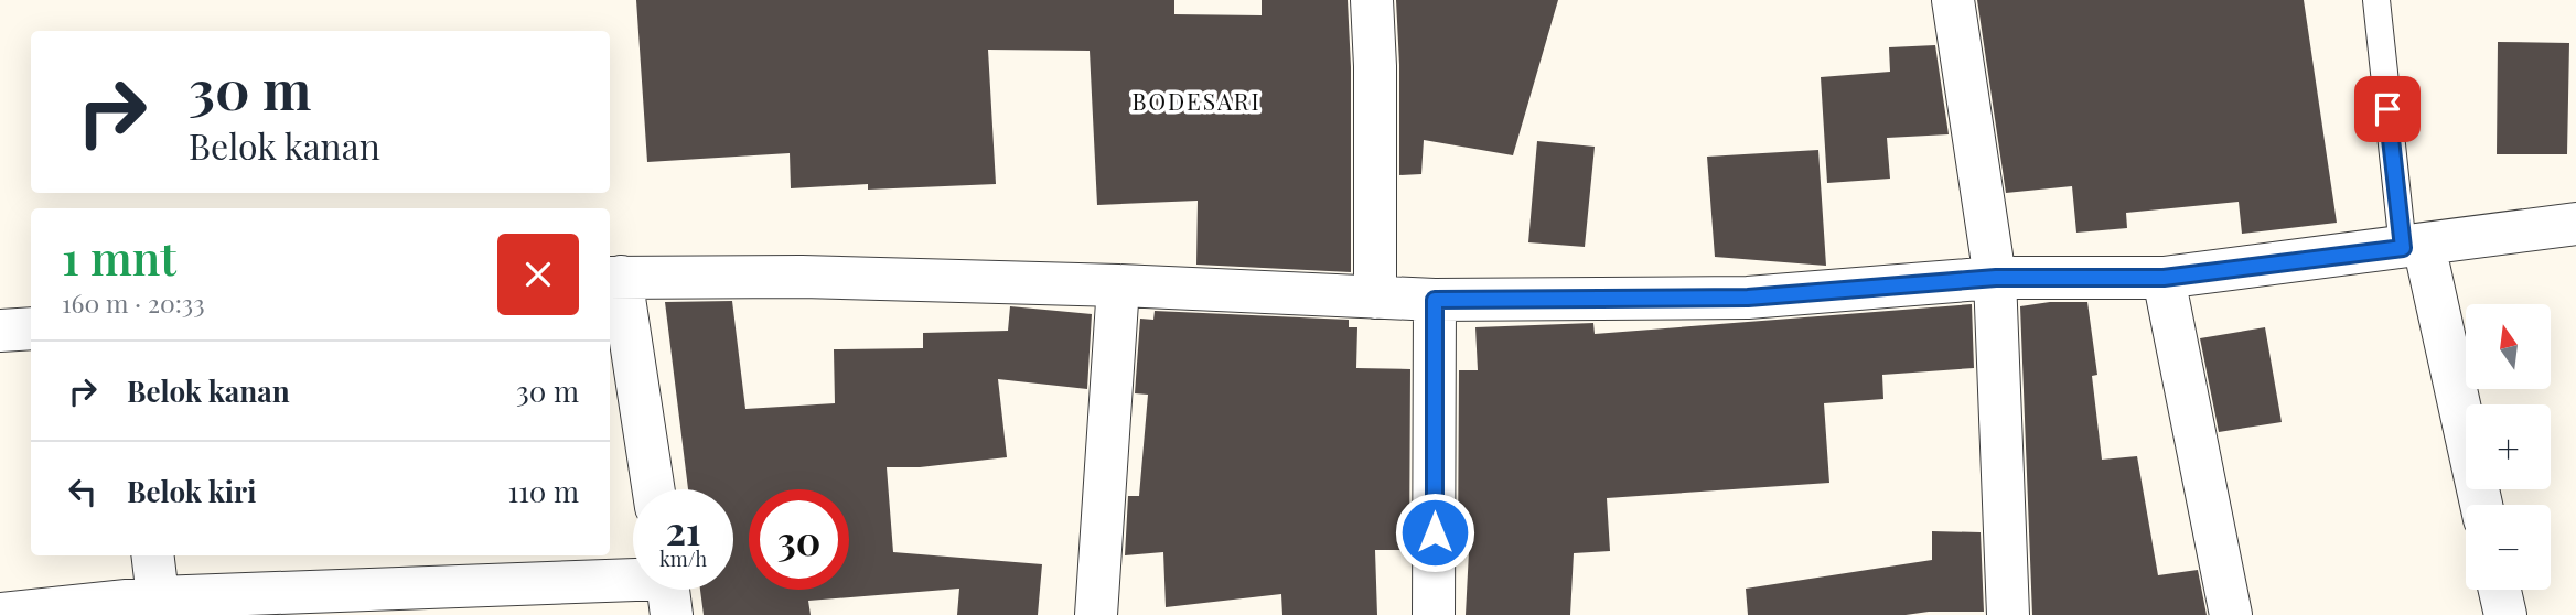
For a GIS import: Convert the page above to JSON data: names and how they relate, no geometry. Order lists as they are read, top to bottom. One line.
{"districts":["BODESARI"],"north":"top","page":{"turn":["30 m","Belok kanan"],"heading":["1 mnt","160 m · 20:33"],"map_buttons":["+","−"],"list":[{"name":"Belok kanan","value":"30 m"},{"name":"Belok kiri","value":"110 m"}],"speed":"21 km/h","limit":"30"}}
